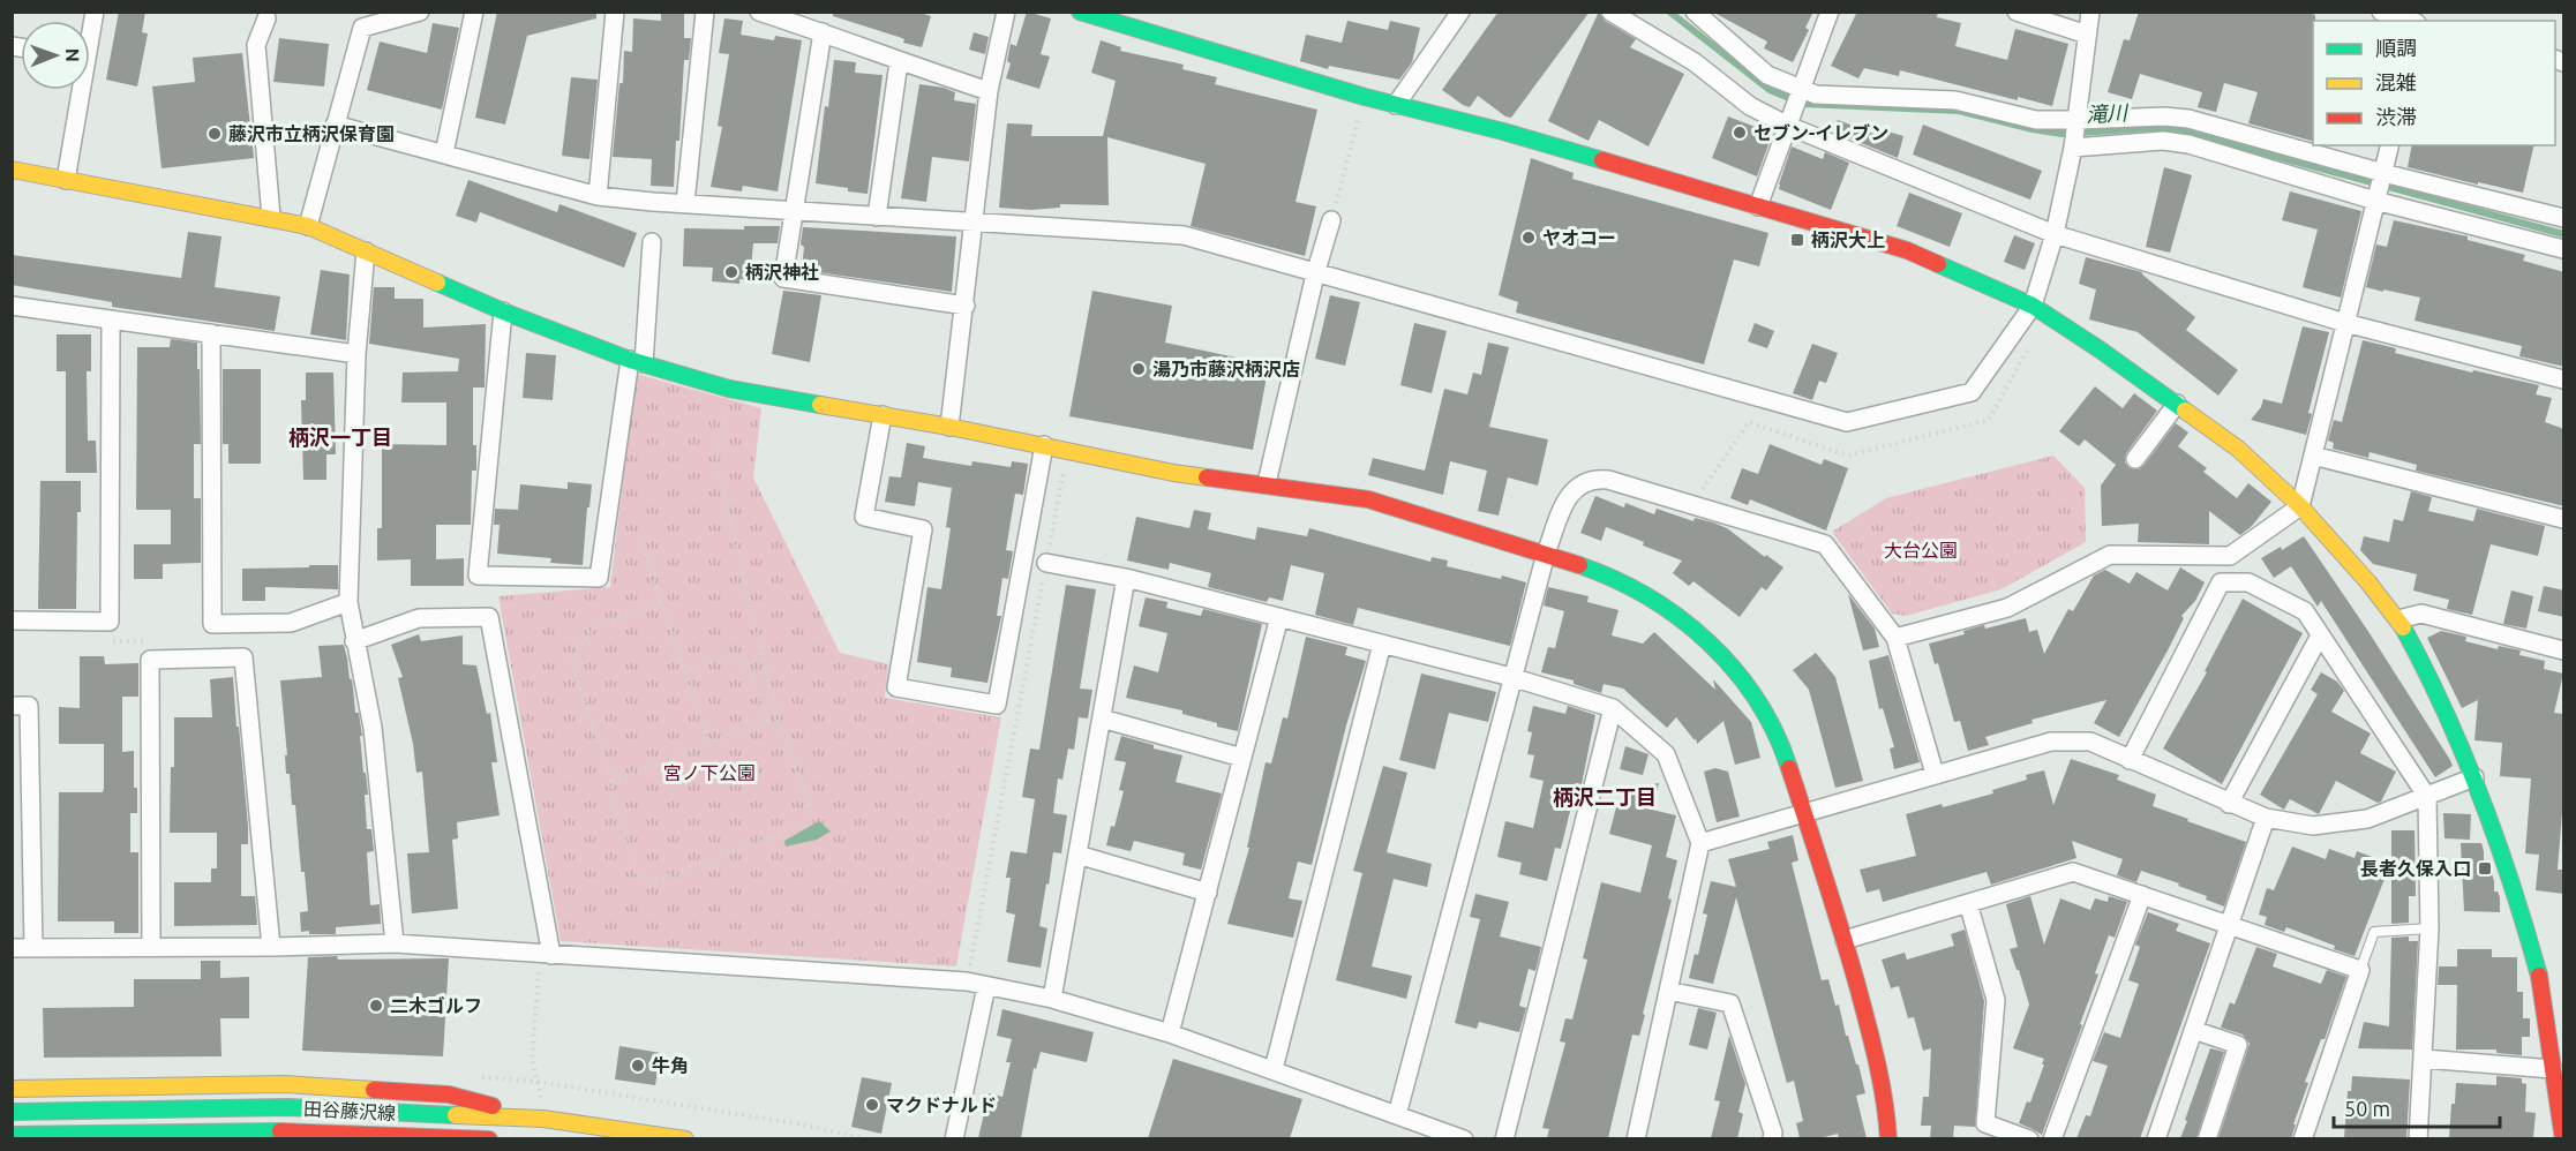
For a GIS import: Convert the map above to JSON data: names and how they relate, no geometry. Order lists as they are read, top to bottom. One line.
{"streets":{"street":["田谷藤沢線"]},"districts":["柄沢一丁目","柄沢二丁目"],"water":["滝川"],"parks":["大台公園","宮ノ下公園"],"places":{"other":["セブン-イレブン","藤沢市立柄沢保育園","ヤオコー","柄沢神社","湯乃市藤沢柄沢店","二木ゴルフ","牛角","マクドナルド"],"transit":["柄沢大上","長者久保入口"]},"legend":["順調","混雑","渋滞"],"scale_bar":"50 m","north":"right"}
